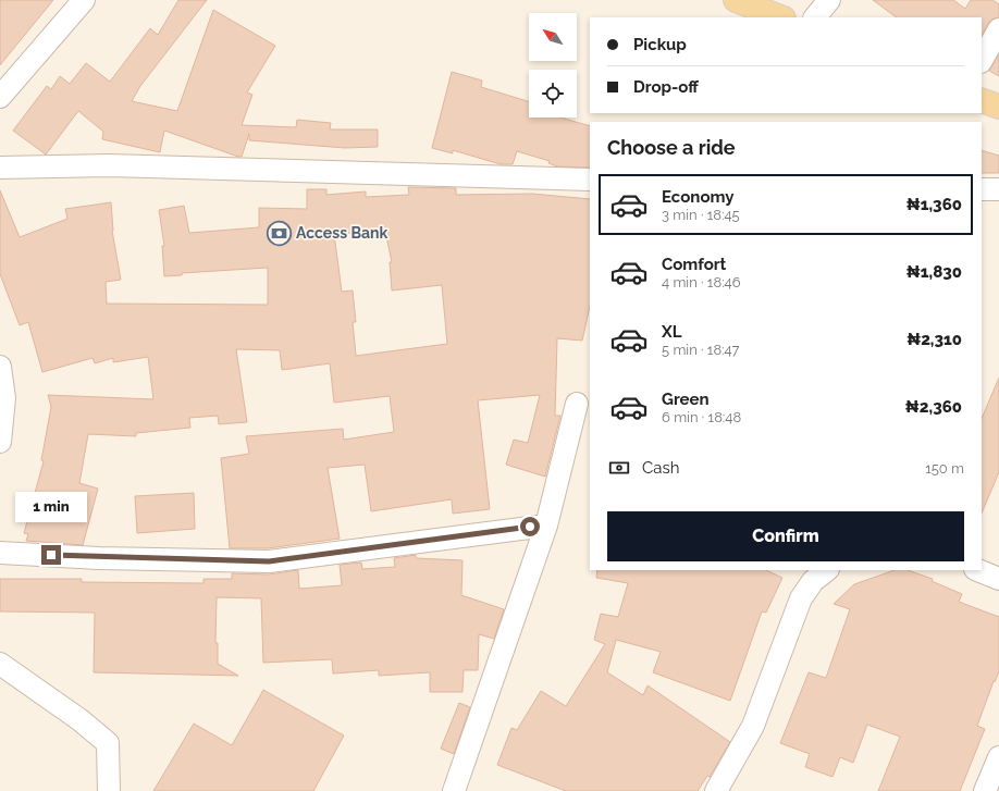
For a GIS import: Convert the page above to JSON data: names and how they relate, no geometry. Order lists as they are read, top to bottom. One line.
{"places":{"bank":["Access Bank"]},"north":"top left","page":{"banner":["Pickup","Drop-off"],"heading":"Choose a ride","list":[{"name":"Economy","note":"3 min · 18:45","value":"₦1,360"},{"name":"Comfort","note":"4 min · 18:46","value":"₦1,830"},{"name":"XL","note":"5 min · 18:47","value":"₦2,310"},{"name":"Green","note":"6 min · 18:48","value":"₦2,360"}],"pay":["Cash","150 m"],"bubble":"1 min","buttons":"Confirm"}}
